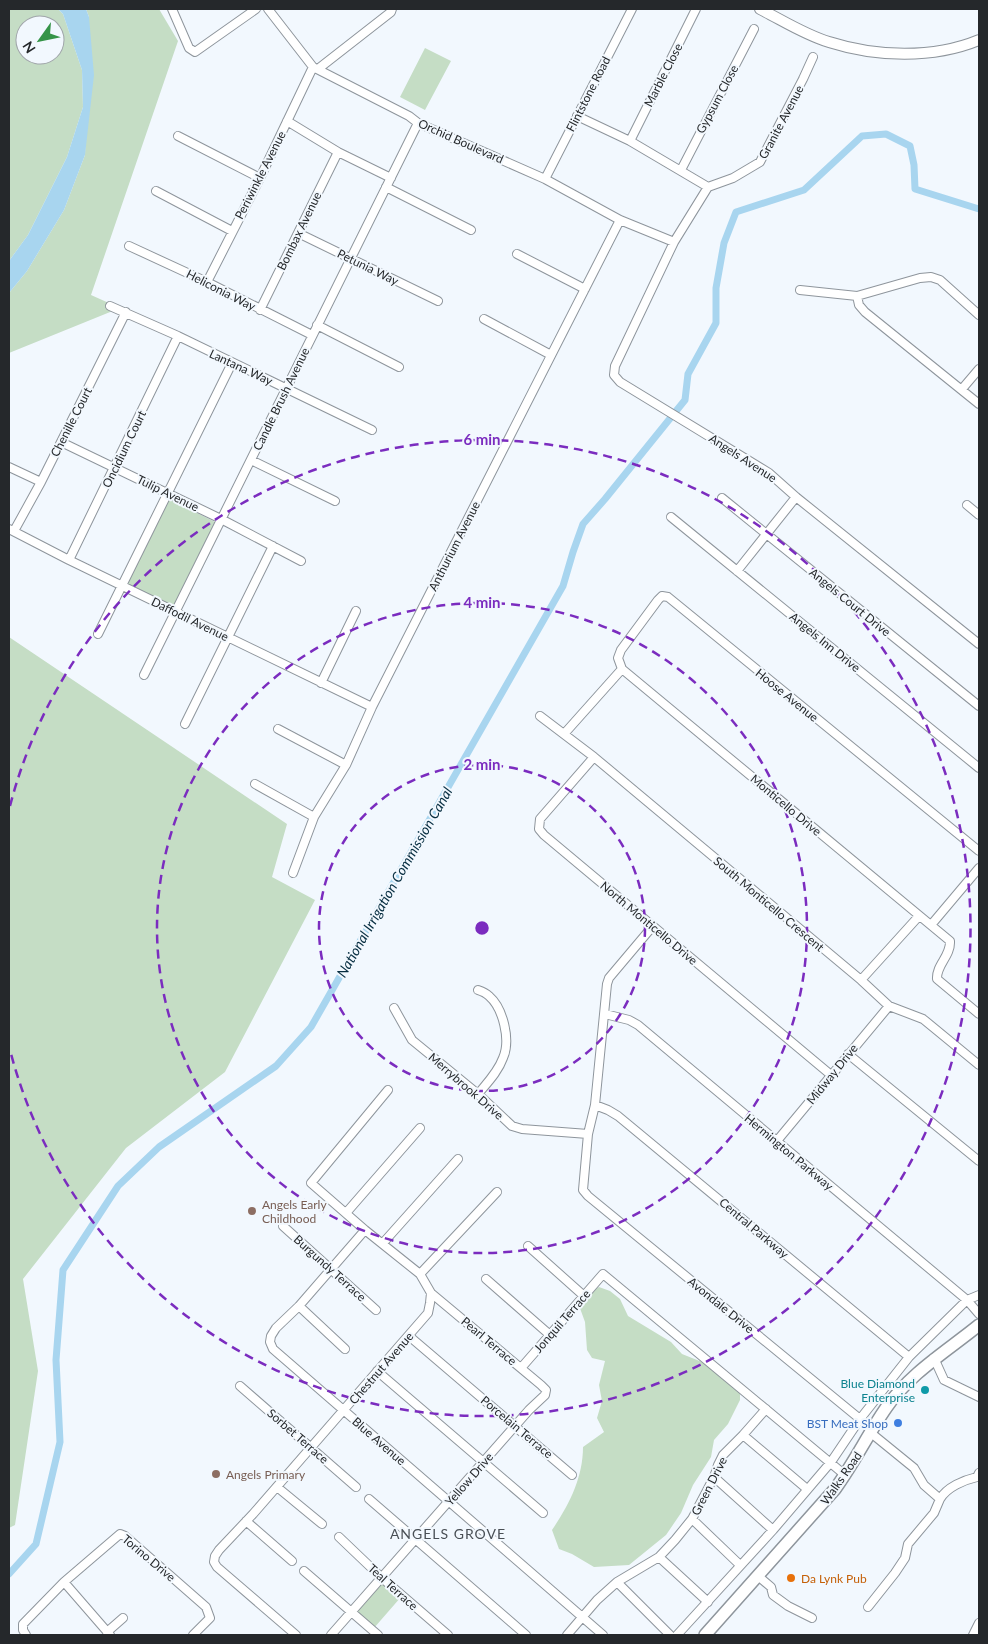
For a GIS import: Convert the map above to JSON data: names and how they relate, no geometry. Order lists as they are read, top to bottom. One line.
{"streets":{"main road":["Walks Road"],"street":["Marble Close","Flintstone Road","Gypsum Close","Granite Avenue","Orchid Boulevard","Periwinkle Avenue","Bombax Avenue","Petunia Way","Heliconia Way","Lantana Way","Candle Brush Avenue","Chenille Court","Oncidium Court","Angels Avenue","Tulip Avenue","Anthurium Avenue","Angels Court Drive","Daffodil Avenue","Angels Inn Drive","Hoose Avenue","Monticello Drive","South Monticello Crescent","North Monticello Drive","Midway Drive","Merrybrook Drive","Hermington Parkway","Central Parkway","Burgundy Terrace","Avondale Drive","Jonquil Terrace","Pearl Terrace","Chestnut Avenue","Porcelain Terrace","Sorbet Terrace","Blue Avenue","Yellow Drive","Green Drive","Torino Drive","Teal Terrace"]},"crossings":[["Flintstone Road","Orchid Boulevard"],["Orchid Boulevard","Periwinkle Avenue"],["Orchid Boulevard","Candle Brush Avenue"],["Orchid Boulevard","Angels Avenue"],["Orchid Boulevard","Anthurium Avenue"],["Periwinkle Avenue","Heliconia Way"],["Bombax Avenue","Petunia Way"],["Bombax Avenue","Heliconia Way"],["Petunia Way","Candle Brush Avenue"],["Heliconia Way","Candle Brush Avenue"],["Lantana Way","Candle Brush Avenue"],["Lantana Way","Chenille Court"],["Lantana Way","Oncidium Court"],["Candle Brush Avenue","Tulip Avenue"],["Candle Brush Avenue","Daffodil Avenue"],["Chenille Court","Tulip Avenue"],["Chenille Court","Daffodil Avenue"],["Oncidium Court","Tulip Avenue"],["Oncidium Court","Daffodil Avenue"],["Anthurium Avenue","Daffodil Avenue"],["Hoose Avenue","Monticello Drive"],["South Monticello Crescent","North Monticello Drive"],["South Monticello Crescent","Midway Drive"],["North Monticello Drive","Midway Drive"],["Midway Drive","Hermington Parkway"],["Merrybrook Drive","Avondale Drive"],["Burgundy Terrace","Blue Avenue"],["Jonquil Terrace","Pearl Terrace"],["Jonquil Terrace","Green Drive"],["Pearl Terrace","Chestnut Avenue"],["Pearl Terrace","Yellow Drive"],["Chestnut Avenue","Porcelain Terrace"],["Chestnut Avenue","Sorbet Terrace"],["Chestnut Avenue","Blue Avenue"],["Porcelain Terrace","Yellow Drive"],["Blue Avenue","Yellow Drive"],["Blue Avenue","Green Drive"],["Yellow Drive","Teal Terrace"]],"districts":["ANGELS GROVE"],"water":["National Irrigation Commission Canal"],"places":["Angels Early Childhood","Blue Diamond Enterprise","BST Meat Shop","Angels Primary","Da Lynk Pub"],"north":"bottom left","rings":["6 min","4 min","2 min"]}
